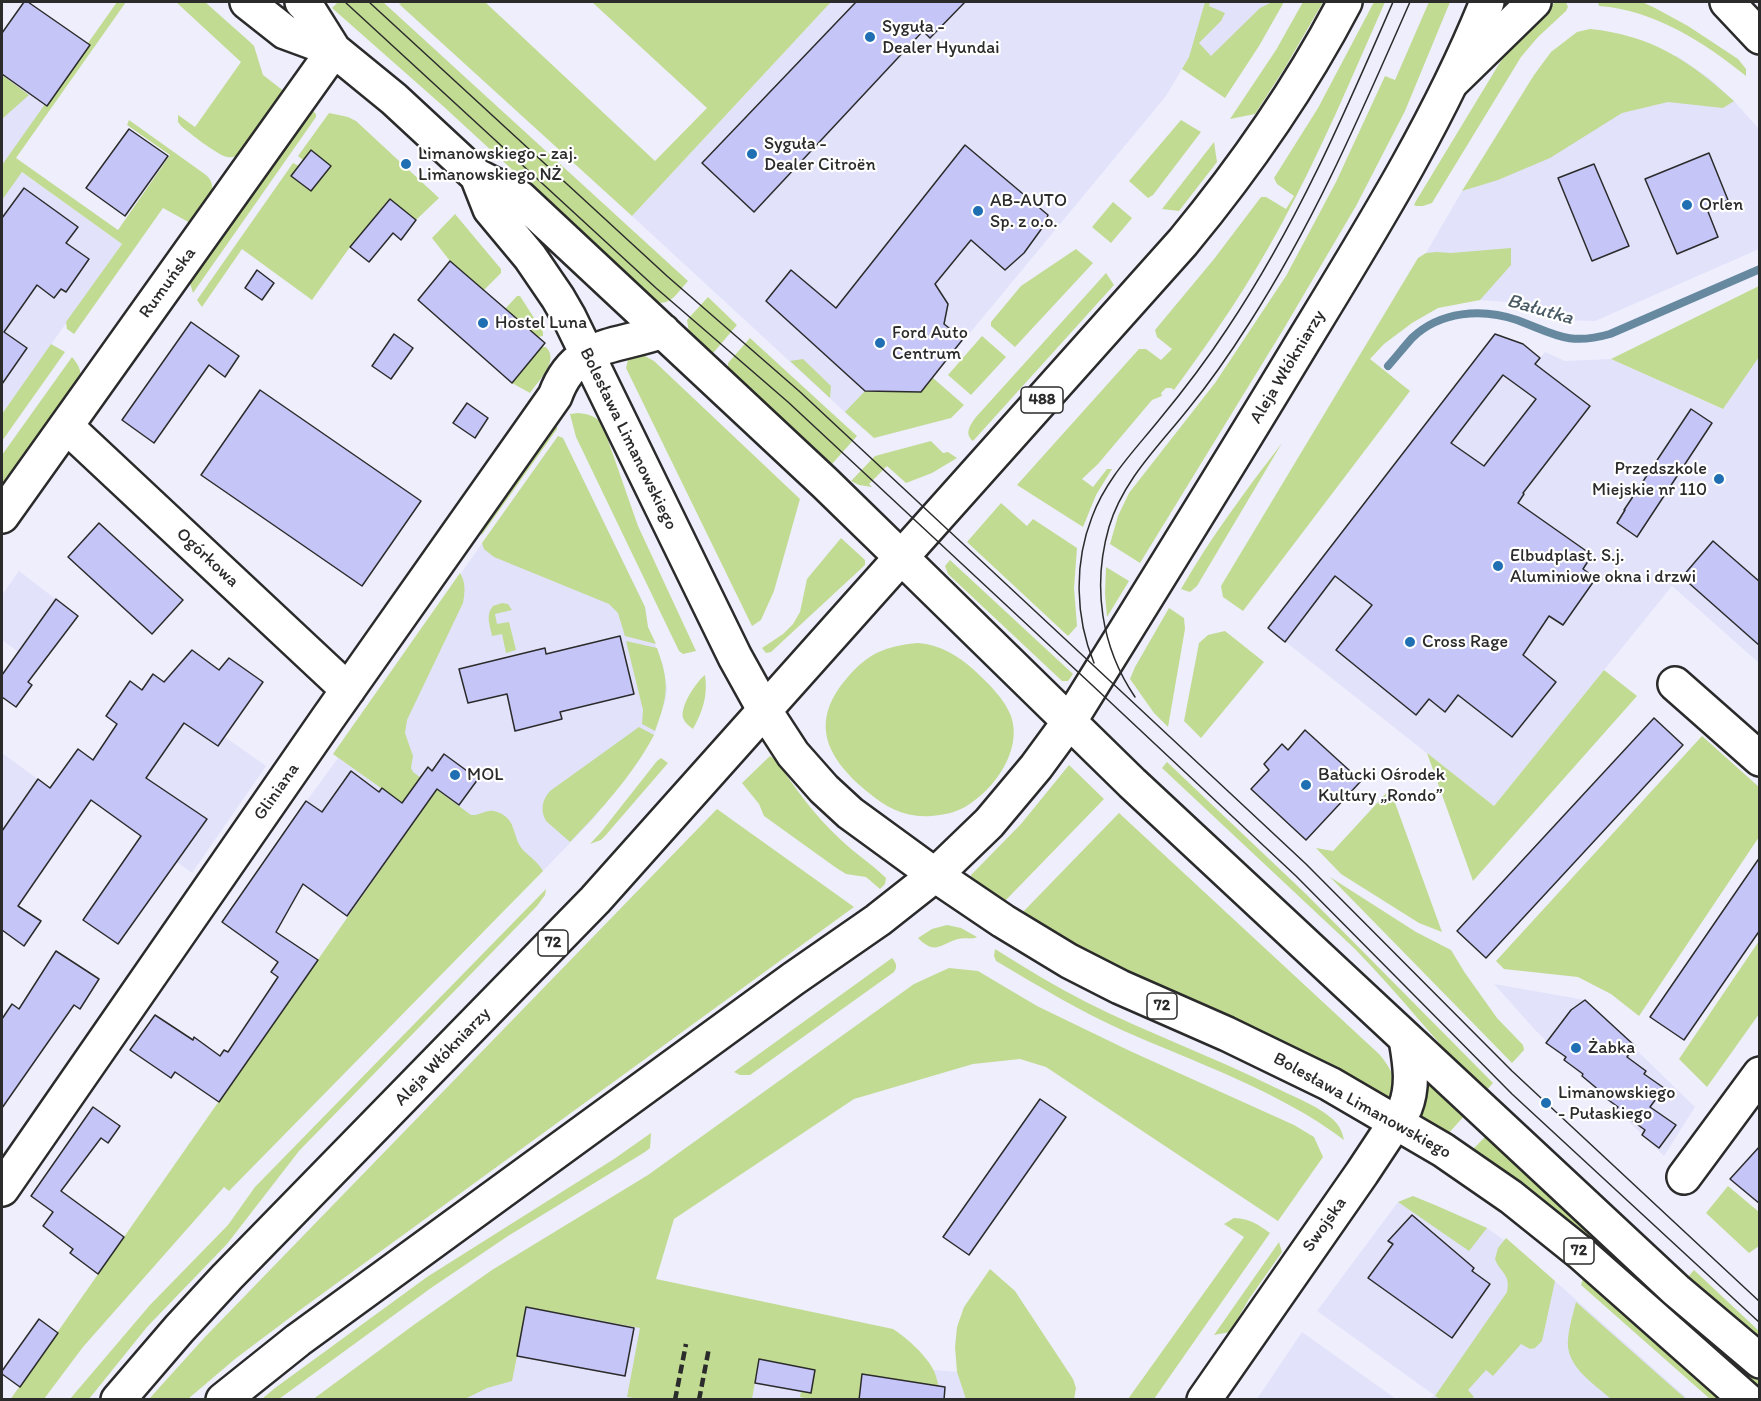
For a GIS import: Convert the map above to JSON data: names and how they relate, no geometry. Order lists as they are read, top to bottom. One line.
{"streets":{"main road":["Rumuńska","Aleja Włókniarzy","488","Bolesława Limanowskiego","Ogórkowa","Gliniana","72","Swojska"]},"crossings":[["Rumuńska","Bolesława Limanowskiego"],["Rumuńska","Ogórkowa"],["Aleja Włókniarzy","Bolesława Limanowskiego"],["Aleja Włókniarzy","72"],["488","Bolesława Limanowskiego"],["488","72"],["Bolesława Limanowskiego","Gliniana"],["Bolesława Limanowskiego","72"],["Bolesława Limanowskiego","Swojska"],["Ogórkowa","Gliniana"],["72","Swojska"]],"water":["Bałutka"],"places":["Syguła - Dealer Hyundai","Syguła - Dealer Citroën","Limanowskiego - zaj. Limanowskiego NŻ","Orlen","AB-AUTO Sp. z o.o.","Hostel Luna","Ford Auto Centrum","Przedszkole Miejskie nr 110","Elbudplast. S.j. Aluminiowe okna i drzwi","Cross Rage","MOL","Bałucki Ośrodek Kultury „Rondo”","Żabka","Limanowskiego - Pułaskiego"]}
